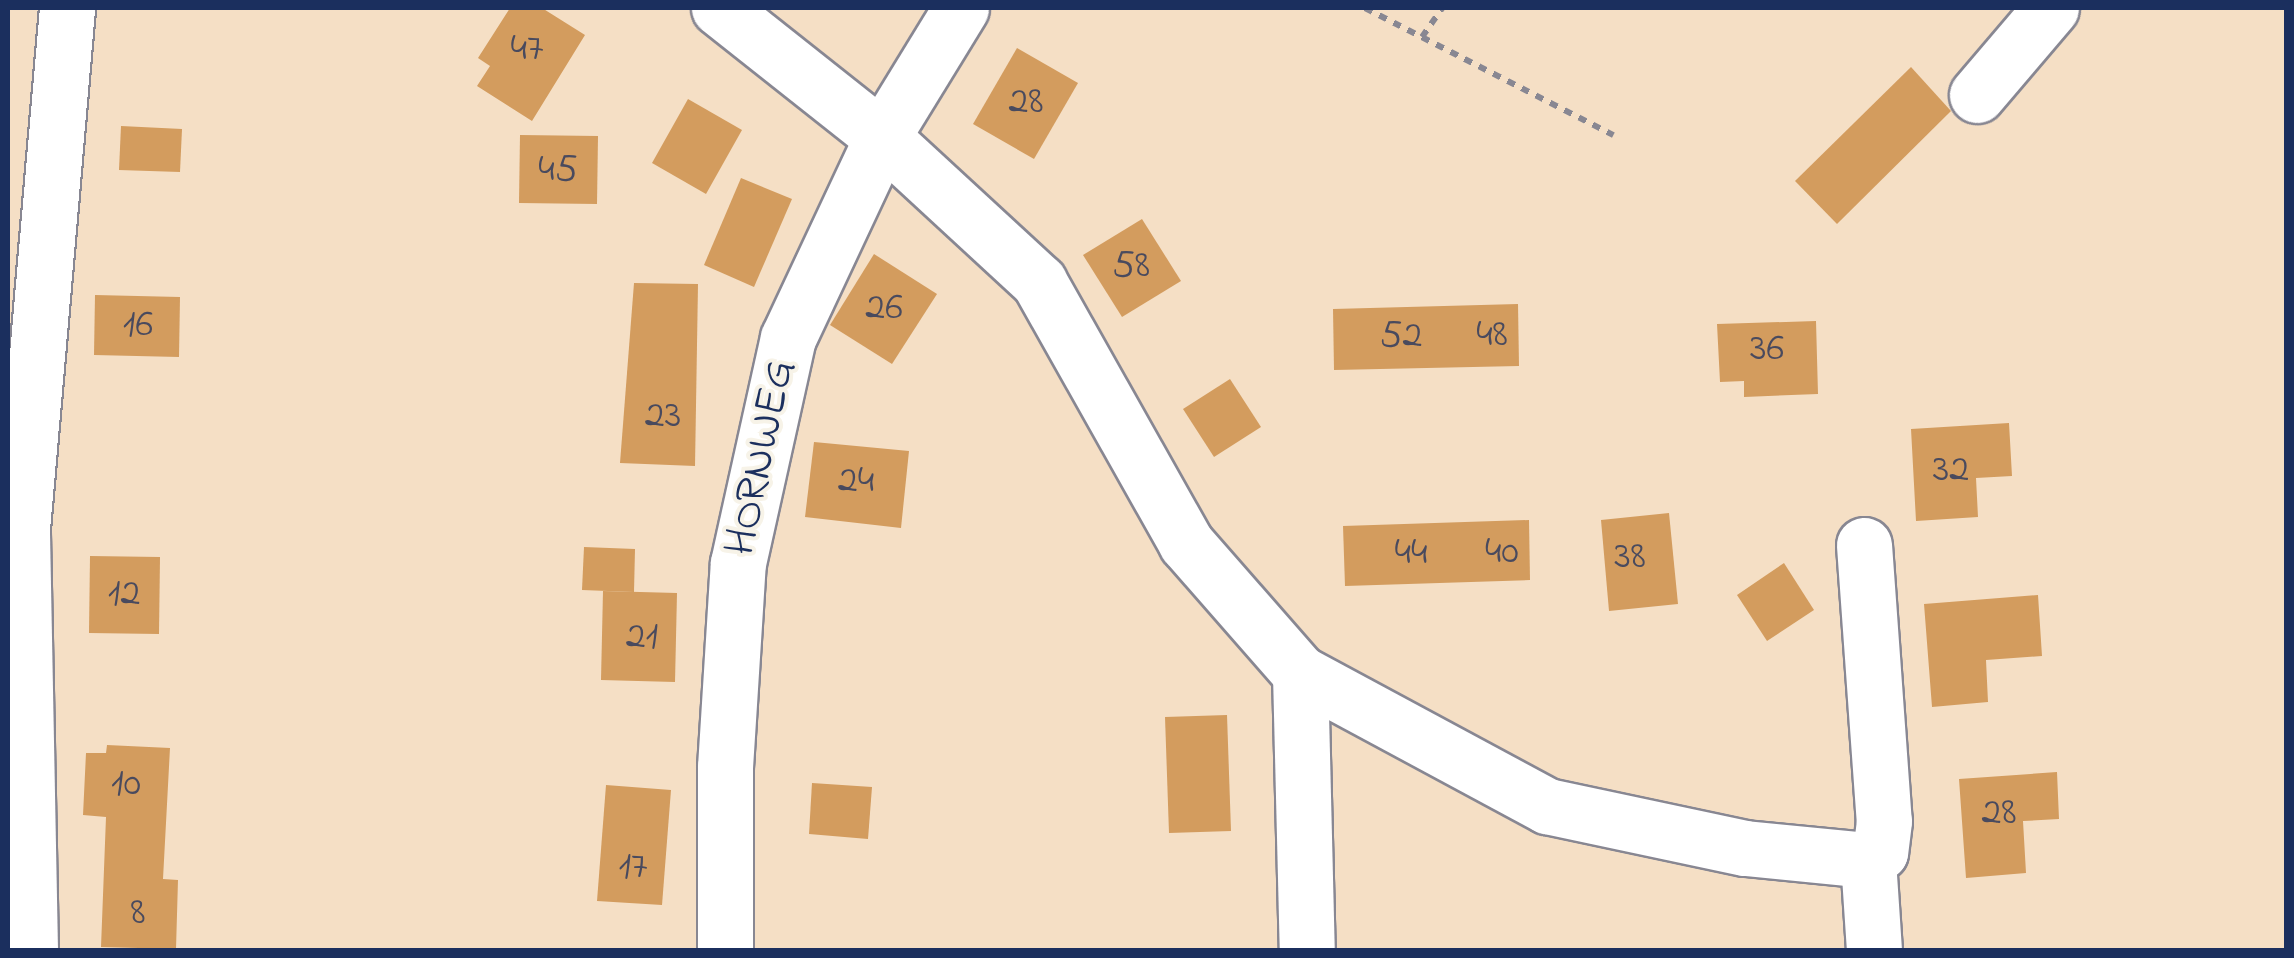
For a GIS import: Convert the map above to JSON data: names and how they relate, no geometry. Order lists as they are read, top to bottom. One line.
{"streets":{"street":["HORNWEG"]},"house_numbers":["47","28","45","58","26","16","48","52","36","23","32","24","40","44","38","12","21","10","28","17","8"]}
